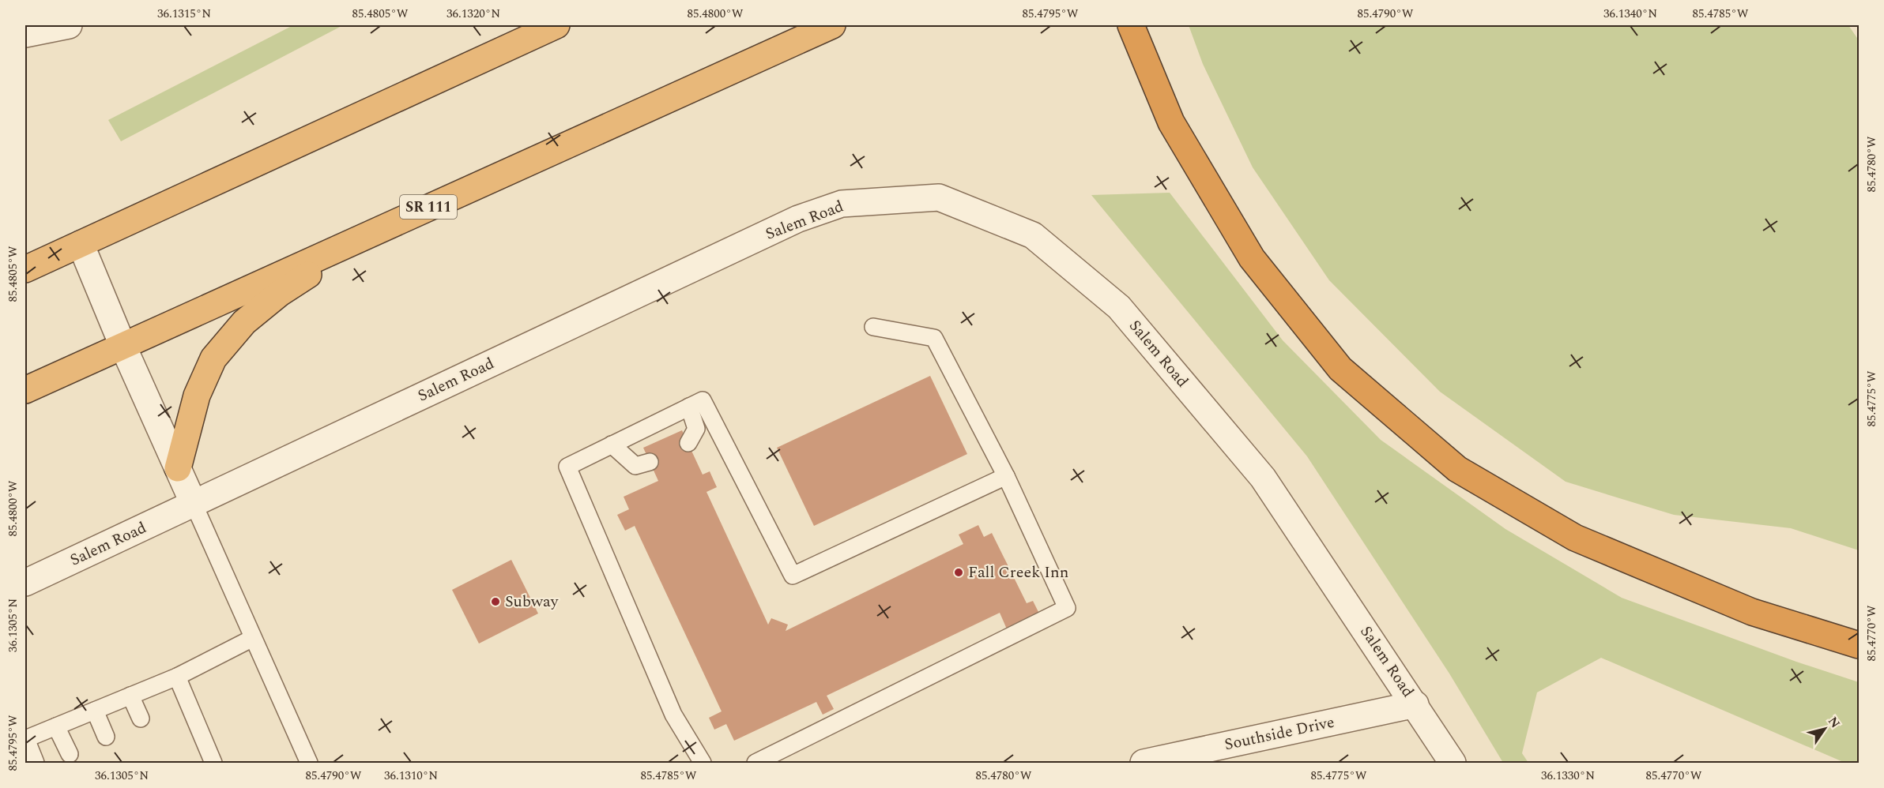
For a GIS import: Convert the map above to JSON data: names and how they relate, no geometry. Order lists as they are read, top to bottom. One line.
{"streets":{"highway":["SR 111"],"street":["Salem Road","Southside Drive"]},"crossings":[["Salem Road","Southside Drive"]],"places":["Fall Creek Inn","Subway"],"north":"top right","coordinates":["36.1315°N","85.4805°W","36.1320°N","85.4800°W","85.4795°W","85.4790°W","36.1340°N","85.4785°W","85.4780°W","85.4775°W","36.1305°N","85.4770°W","36.1310°N","36.1330°N"]}
